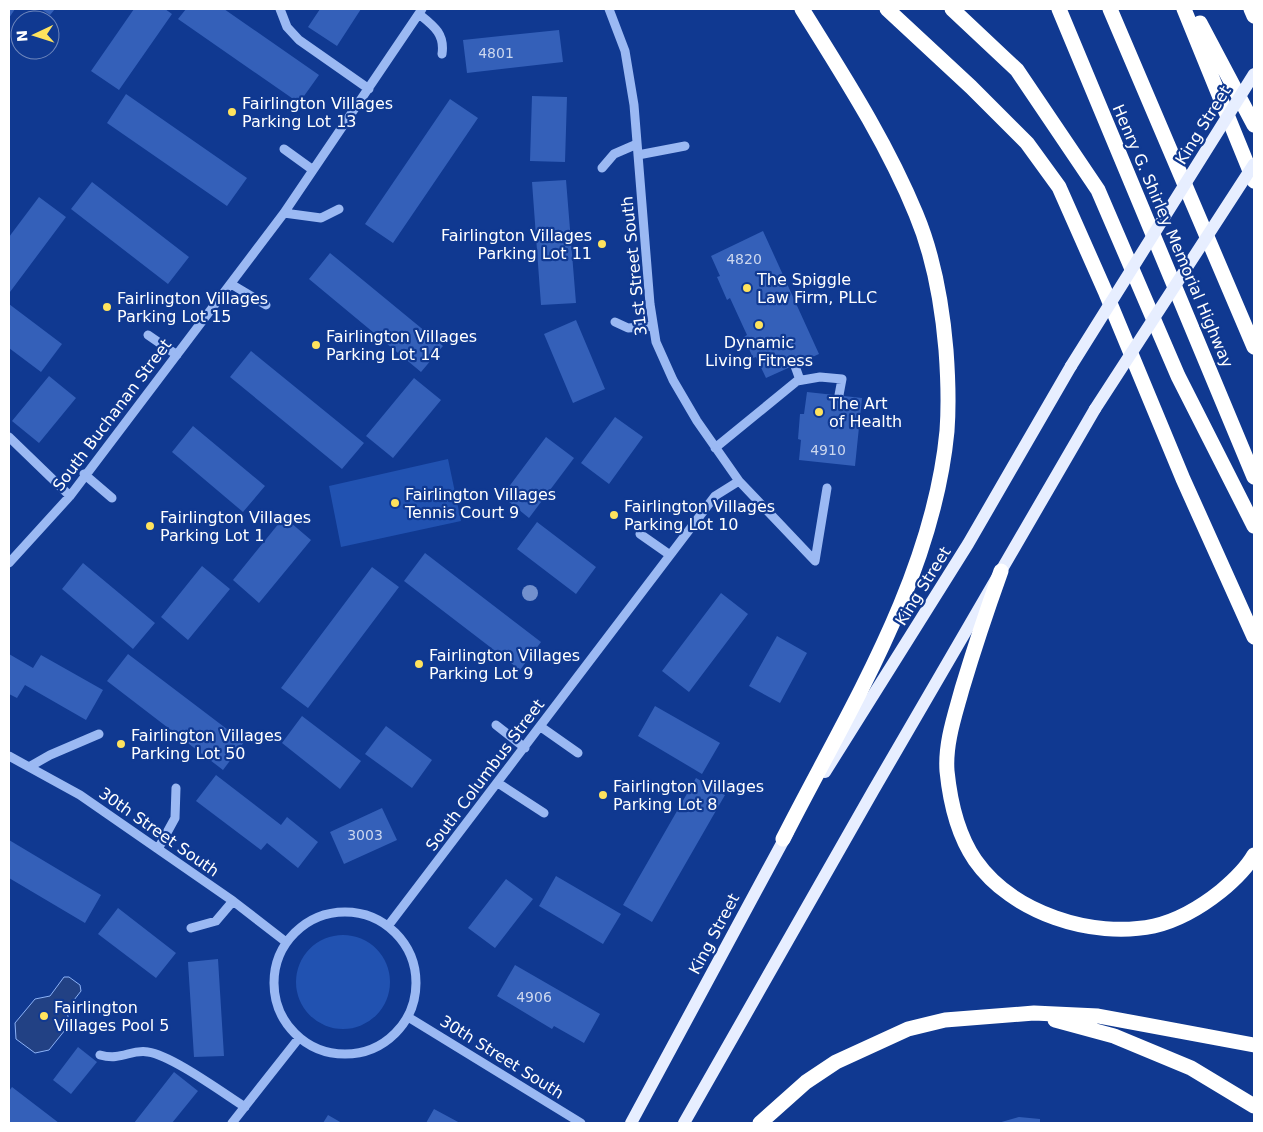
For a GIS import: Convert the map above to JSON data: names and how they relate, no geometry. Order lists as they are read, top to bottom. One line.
{"streets":{"highway":["Henry G. Shirley Memorial Highway"],"main road":["King Street"],"street":["31st Street South","South Buchanan Street","South Columbus Street","30th Street South"]},"crossings":[["31st Street South","South Columbus Street"],["South Columbus Street","30th Street South"]],"places":["Fairlington Villages Parking Lot 13","Fairlington Villages Parking Lot 11","The Spiggle Law Firm, PLLC","Fairlington Villages Parking Lot 15","Dynamic Living Fitness","Fairlington Villages Parking Lot 14","The Art of Health","Fairlington Villages Tennis Court 9","Fairlington Villages Parking Lot 10","Fairlington Villages Parking Lot 1","Fairlington Villages Parking Lot 9","Fairlington Villages Parking Lot 50","Fairlington Villages Parking Lot 8","Fairlington Villages Pool 5"],"house_numbers":["4801","4820","4910","3003","4906"],"north":"left"}
